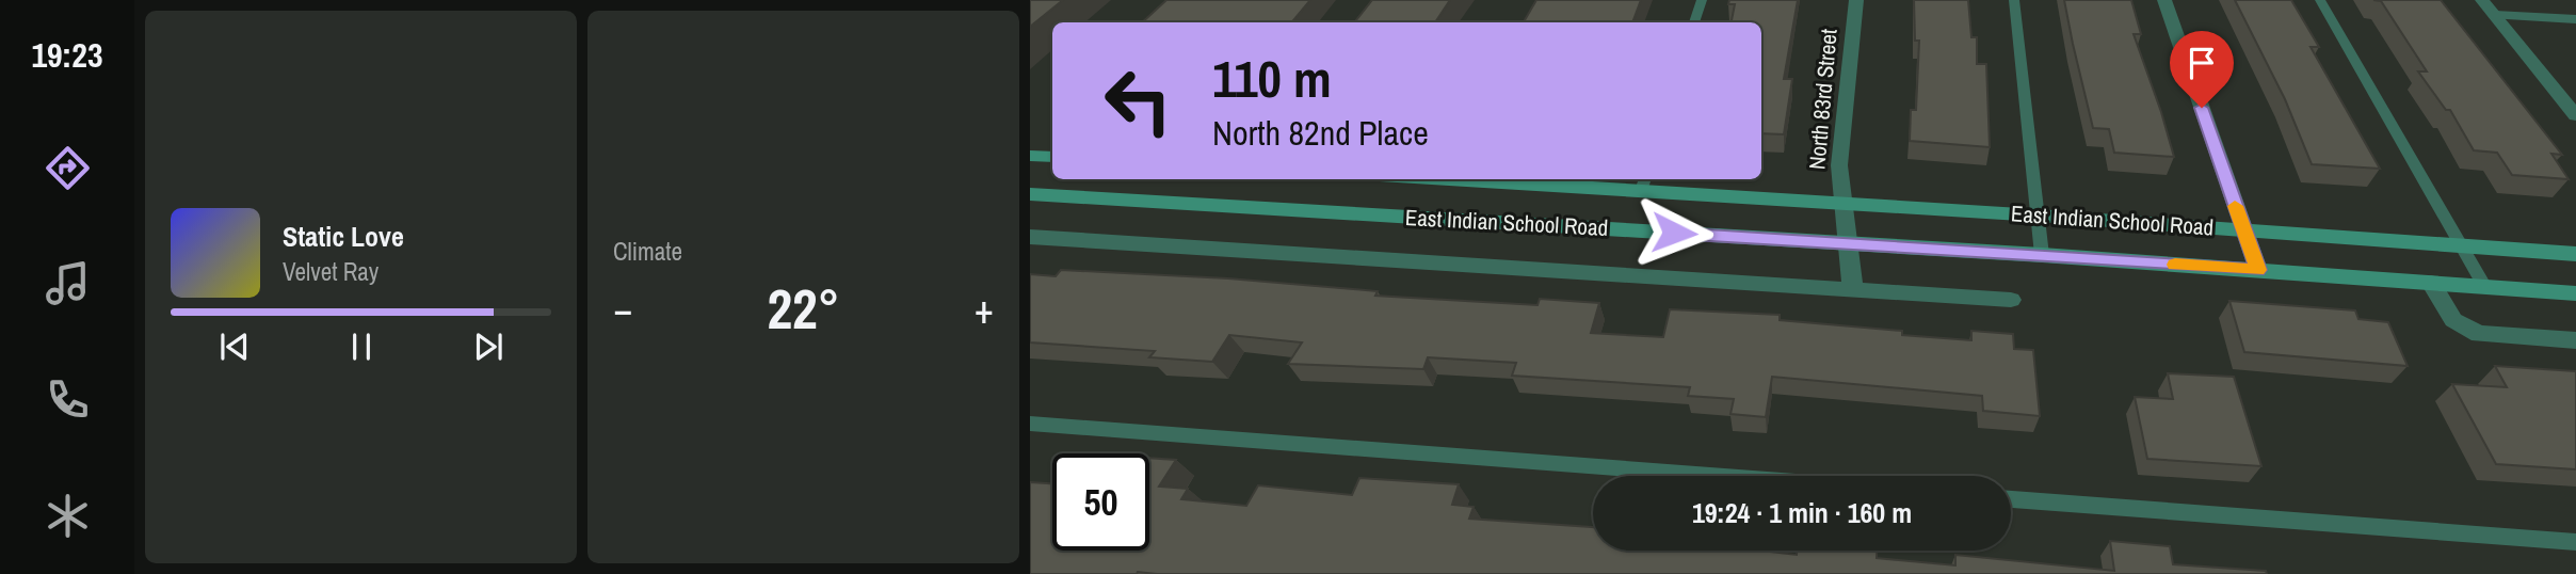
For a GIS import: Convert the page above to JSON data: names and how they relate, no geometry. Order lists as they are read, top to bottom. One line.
{"streets":{"main road":["East Indian School Road"],"street":["North 83rd Street"]},"crossings":[["North 83rd Street","East Indian School Road"]],"page":{"tabs":"19:23","tile":"Climate","turn":["110 m","North 82nd Place"],"song":["Static Love","Velvet Ray"],"heat":["−","22°","+"],"limit":"50","trip":"19:24 · 1 min · 160 m"}}
